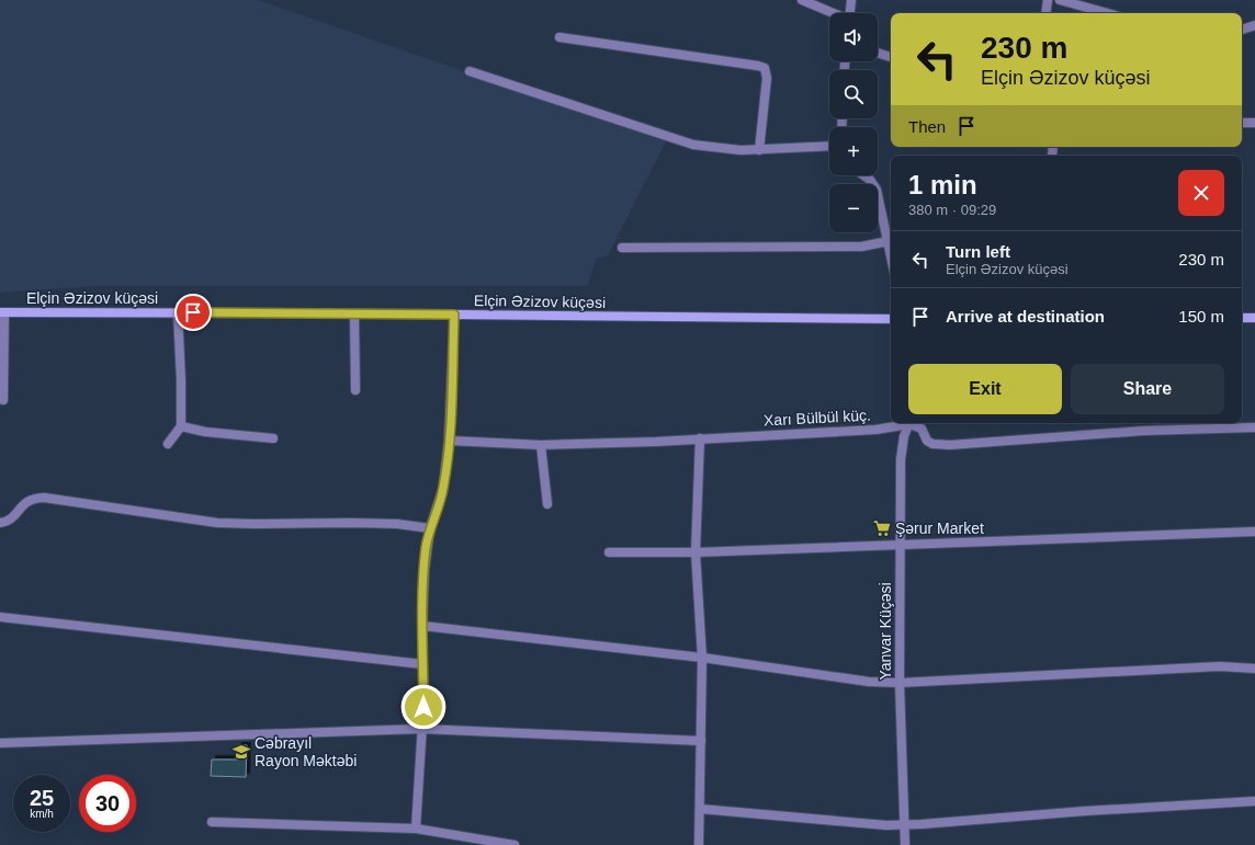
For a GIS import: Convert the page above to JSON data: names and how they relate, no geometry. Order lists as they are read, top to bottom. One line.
{"streets":{"street":["Elçin Əzizov küçəsi","Xarı Bülbül küç.","Yanvar Küçəsi"]},"places":{"supermarket":["Şərur Market"],"school or university":["Cəbrayıl Rayon Məktəbi"]},"page":{"map_buttons":["+","−"],"turn":["230 m","Elçin Əzizov küçəsi"],"then":"Then","heading":["1 min","380 m · 09:29"],"list":[{"name":"Turn left","note":"Elçin Əzizov küçəsi","value":"230 m"},{"name":"Arrive at destination","value":"150 m"}],"buttons":["Exit","Share"],"speed":"25 km/h","limit":"30"}}
